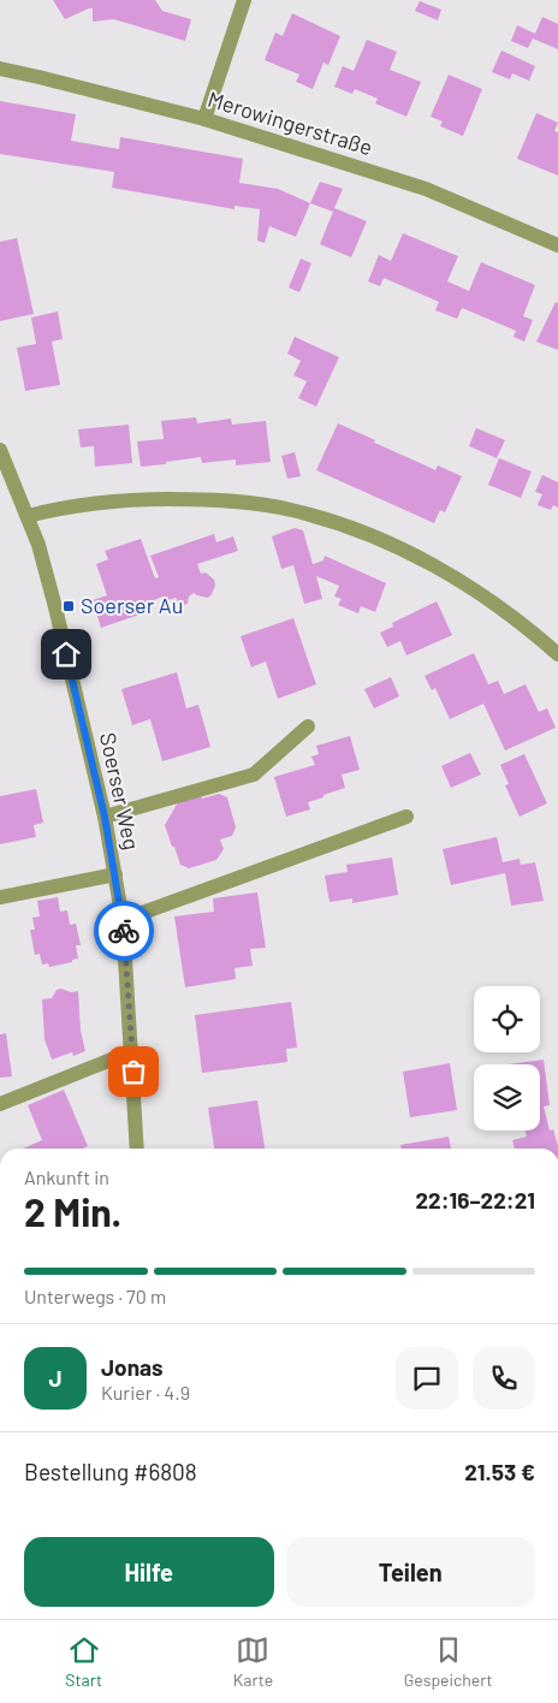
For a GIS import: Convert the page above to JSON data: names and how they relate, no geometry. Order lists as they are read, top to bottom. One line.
{"streets":{"street":["Merowingerstraße","Soerser Weg"]},"places":{"transit":["Soerser Au"]},"page":{"heading":["2 Min.","Ankunft in","22:16–22:21"],"panel":["Jonas","Kurier · 4.9","Bestellung #6808","21.53 €"],"bar":"Unterwegs · 70 m","round":"J","buttons":["Hilfe","Teilen"],"tabs":["Start","Karte","Gespeichert"]}}
